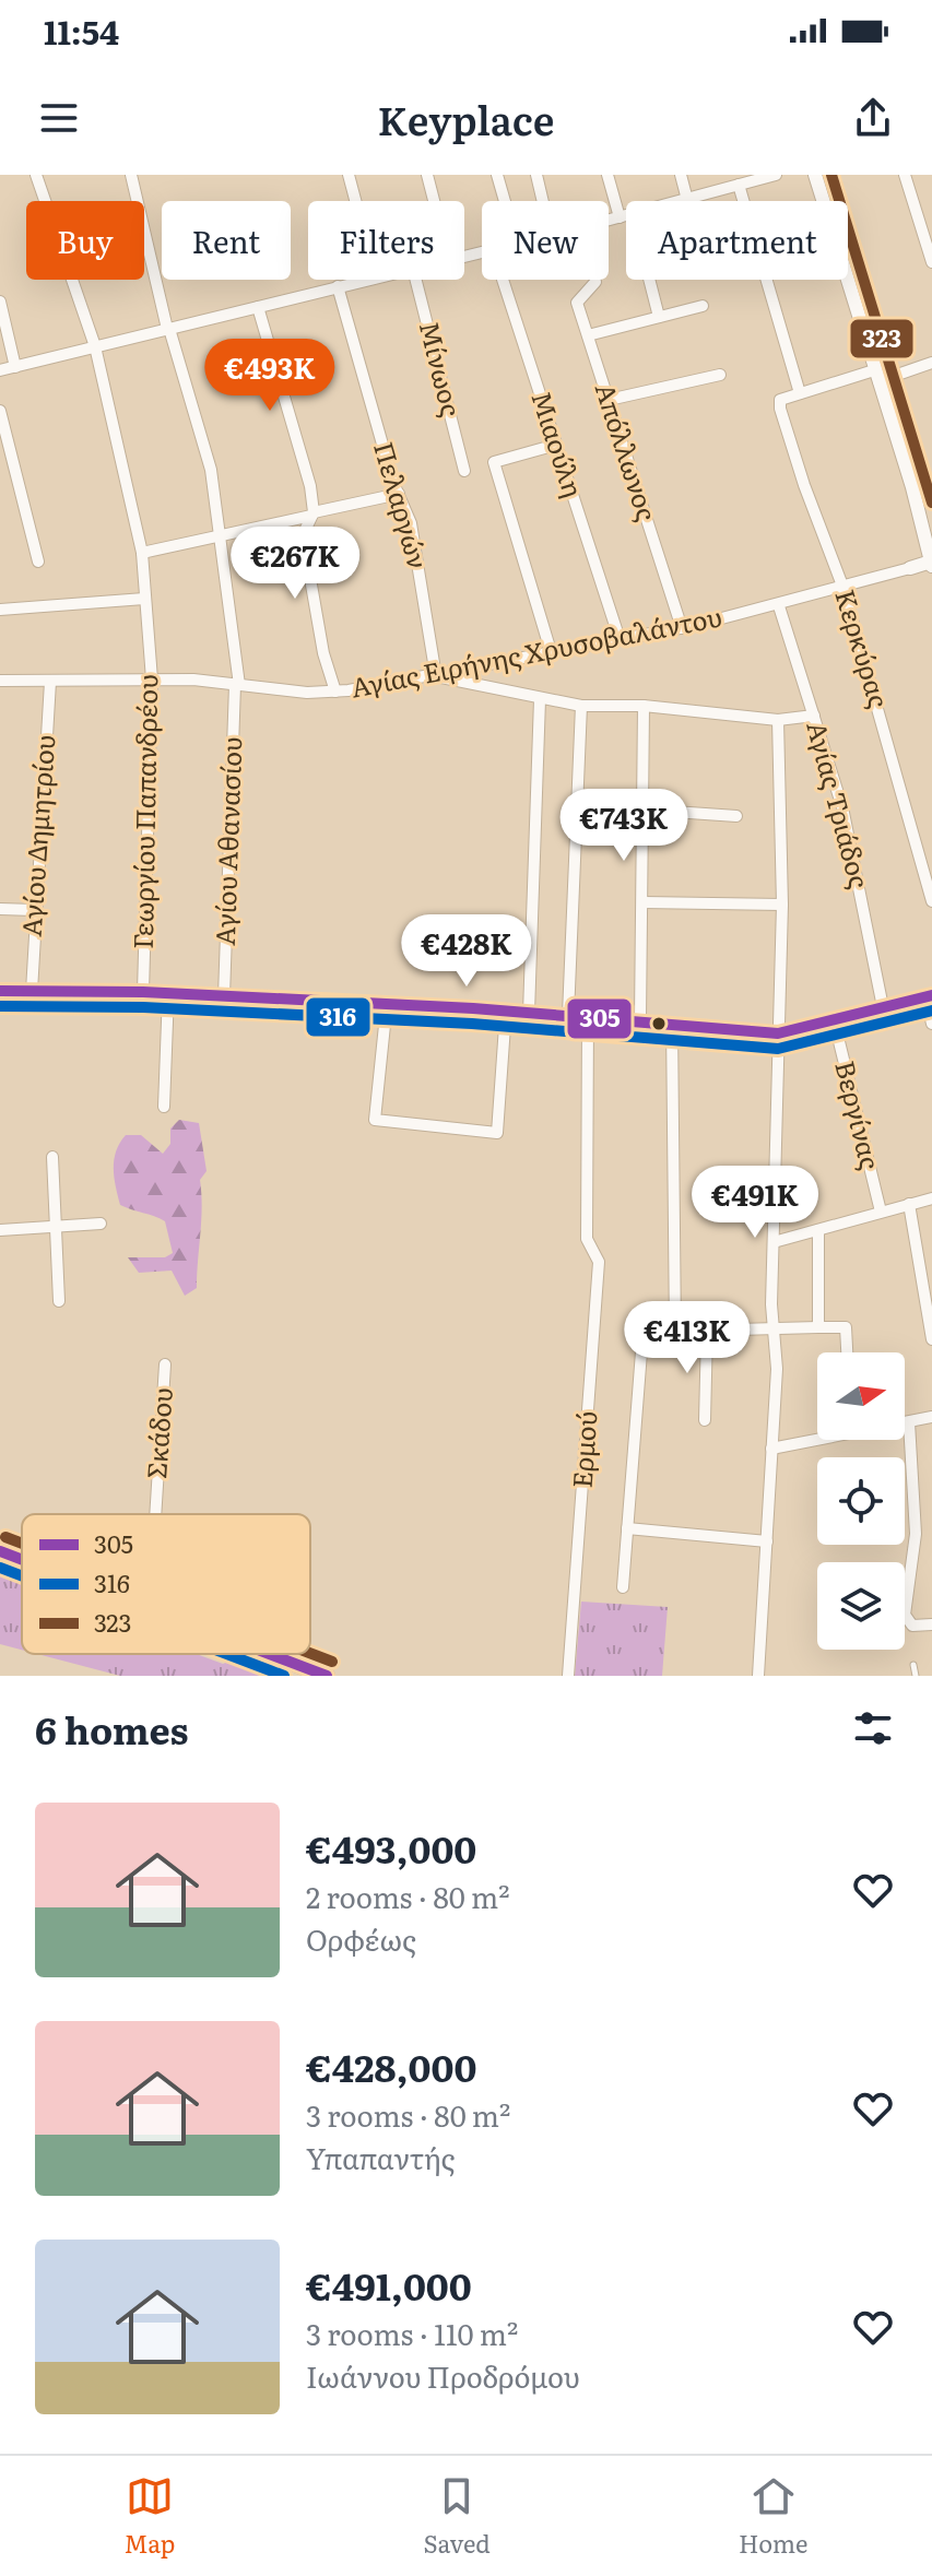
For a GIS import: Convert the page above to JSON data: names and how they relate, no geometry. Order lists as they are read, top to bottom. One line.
{"streets":{"street":["Μίνωος","Μιαούλη","Απόλλωνος","Πελαργών","Κερκύρας","Αγίας Ειρήνης Χρυσοβαλάντου","Αγίας Τριάδος","Γεωργίου Παπανδρέου","Αγίου Δημητρίου","Αγίου Αθανασίου","Βεργίνας","Σκάδου","Ερμού"]},"crossings":[["Μιαούλη","Αγίας Ειρήνης Χρυσοβαλάντου"],["Απόλλωνος","Αγίας Ειρήνης Χρυσοβαλάντου"],["Πελαργών","Αγίας Ειρήνης Χρυσοβαλάντου"],["Κερκύρας","Αγίας Ειρήνης Χρυσοβαλάντου"],["Αγίας Ειρήνης Χρυσοβαλάντου","Αγίας Τριάδος"],["Αγίας Ειρήνης Χρυσοβαλάντου","Γεωργίου Παπανδρέου"],["Αγίας Ειρήνης Χρυσοβαλάντου","Αγίου Δημητρίου"],["Αγίας Ειρήνης Χρυσοβαλάντου","Αγίου Αθανασίου"]],"lines":["transit line 323","transit line 305","transit line 316"],"legend":["305","316","323"],"north":"right","page":{"status":"11:54","header":"Keyplace","chip":["Buy","Rent","Filters","New","Apartment"],"price":["€493K","€267K","€743K","€428K","€491K","€413K"],"heading":"6 homes","list":[{"name":"€493,000","note":"2 rooms · 80 m² · Ορφέως"},{"name":"€428,000","note":"3 rooms · 80 m² · Υπαπαντής"},{"name":"€491,000","note":"3 rooms · 110 m² · Ιωάννου Προδρόμου"}],"tabs":["Map","Saved","Home"]}}
